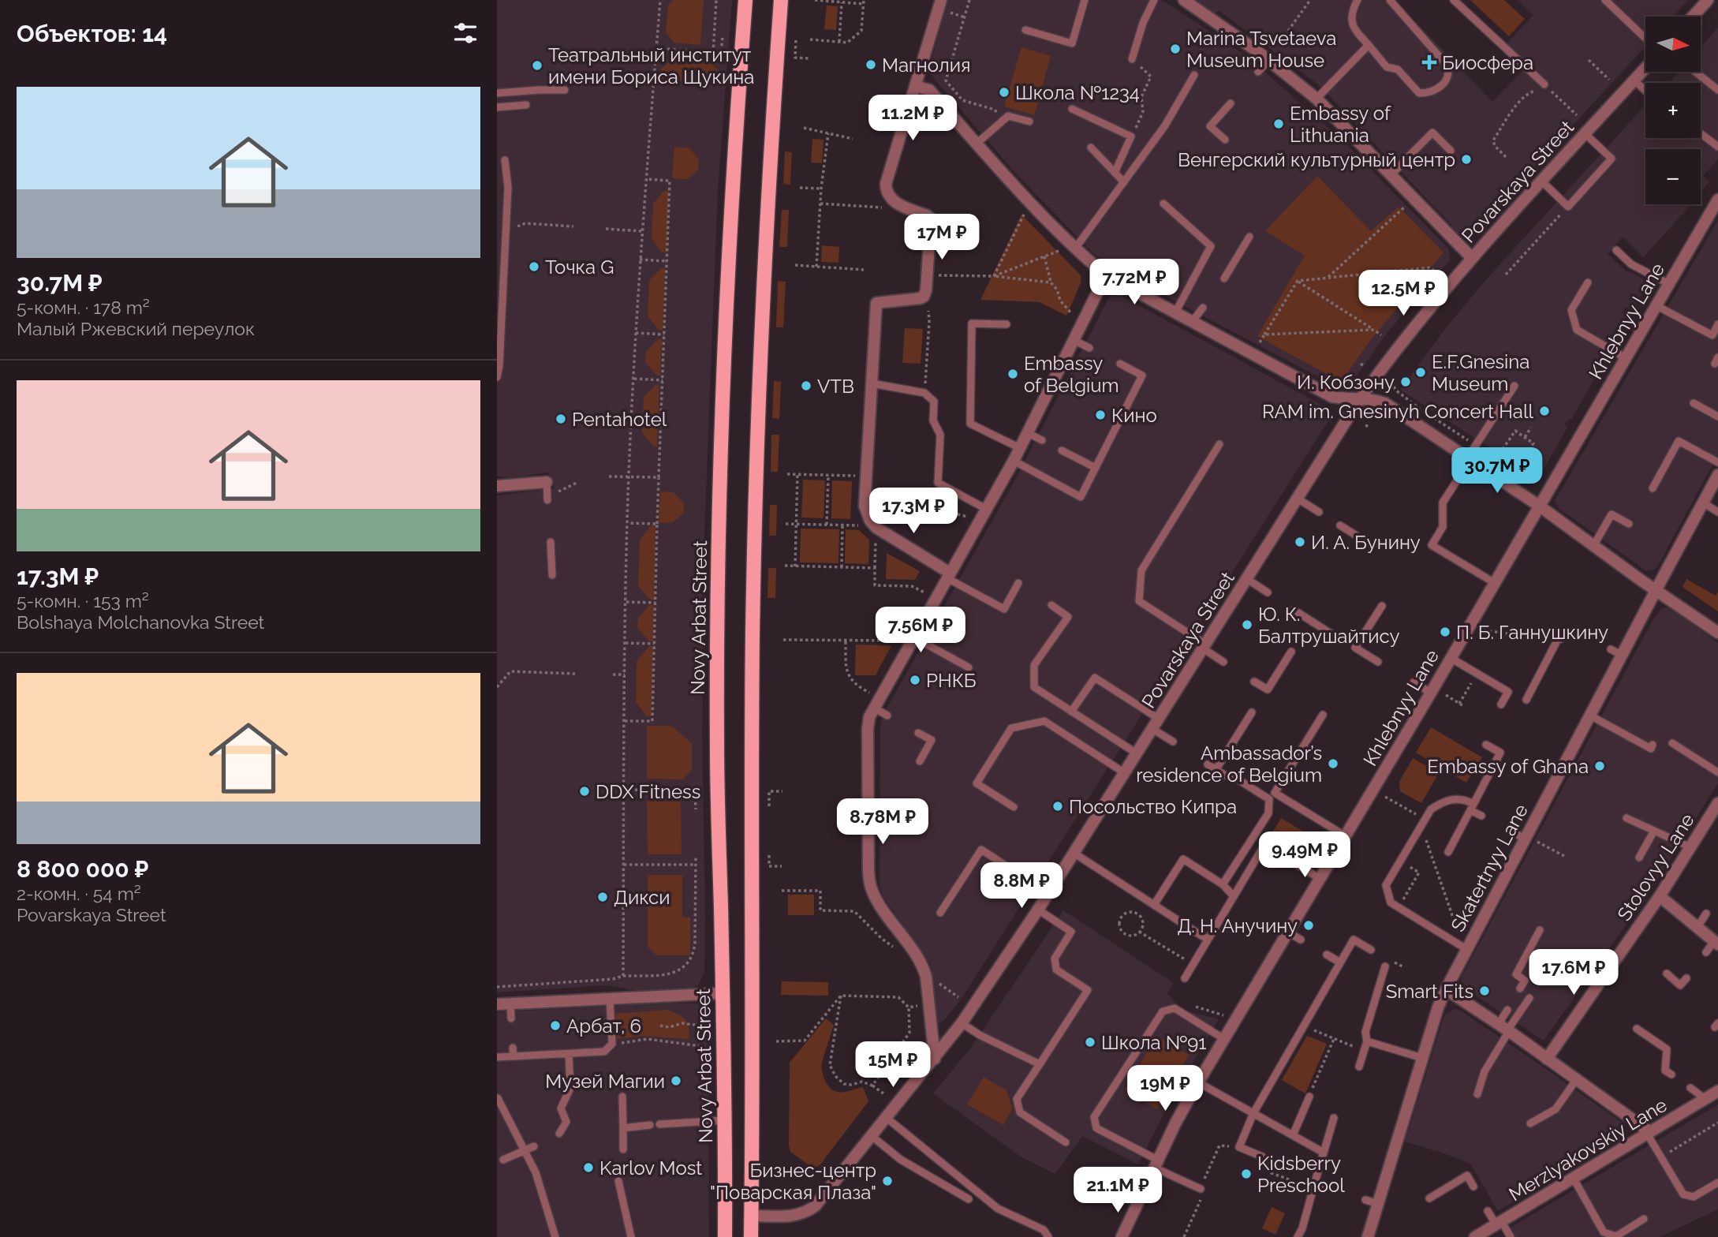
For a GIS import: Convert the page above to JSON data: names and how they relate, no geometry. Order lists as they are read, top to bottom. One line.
{"streets":{"main road":["Novy Arbat Street"],"street":["Povarskaya Street","Khlebnyy Lane","Stolovyy Lane","Skatertnyy Lane","Merzlyakovskiy Lane"]},"places":{"other":["Marina Tsvetaeva Museum House","Магнолия","Театральный институт имени Бориса Щукина","Школа №1234","Embassy of Lithuania","Венгерский культурный центр","Точка G","E.F.Gnesina Museum","Embassy of Belgium","И. Кобзону","VTB","RAM im. Gnesinyh Concert Hall","Кино","Pentahotel","И. А. Бунину","Ю. К. Балтрушайтису","П. Б. Ганнушкину","РНКБ","Ambassador’s residence of Belgium","Embassy of Ghana","DDX Fitness","Посольство Кипра","Дикси","Д. Н. Анучину","Smart Fits","Арбат, 6","Школа №91","Музей Магии","Karlov Most","Kidsberry Preschool","Бизнес-центр \"Поварская Плаза\""],"health":["Биосфера"]},"north":"right","page":{"heading":"Объектов: 14","map_buttons":["+","−"],"list":[{"name":"30.7M ₽","note":"5-комн. · 178 m² · Малый Ржевский переулок"},{"name":"17.3M ₽","note":"5-комн. · 153 m² · Bolshaya Molchanovka Street"},{"name":"8 800 000 ₽","note":"2-комн. · 54 m² · Povarskaya Street"}],"price":["11.2M ₽","17M ₽","7.72M ₽","12.5M ₽","30.7M ₽","17.3M ₽","7.56M ₽","8.78M ₽","9.49M ₽","8.8M ₽","17.6M ₽","15M ₽","19M ₽","21.1M ₽"]}}
